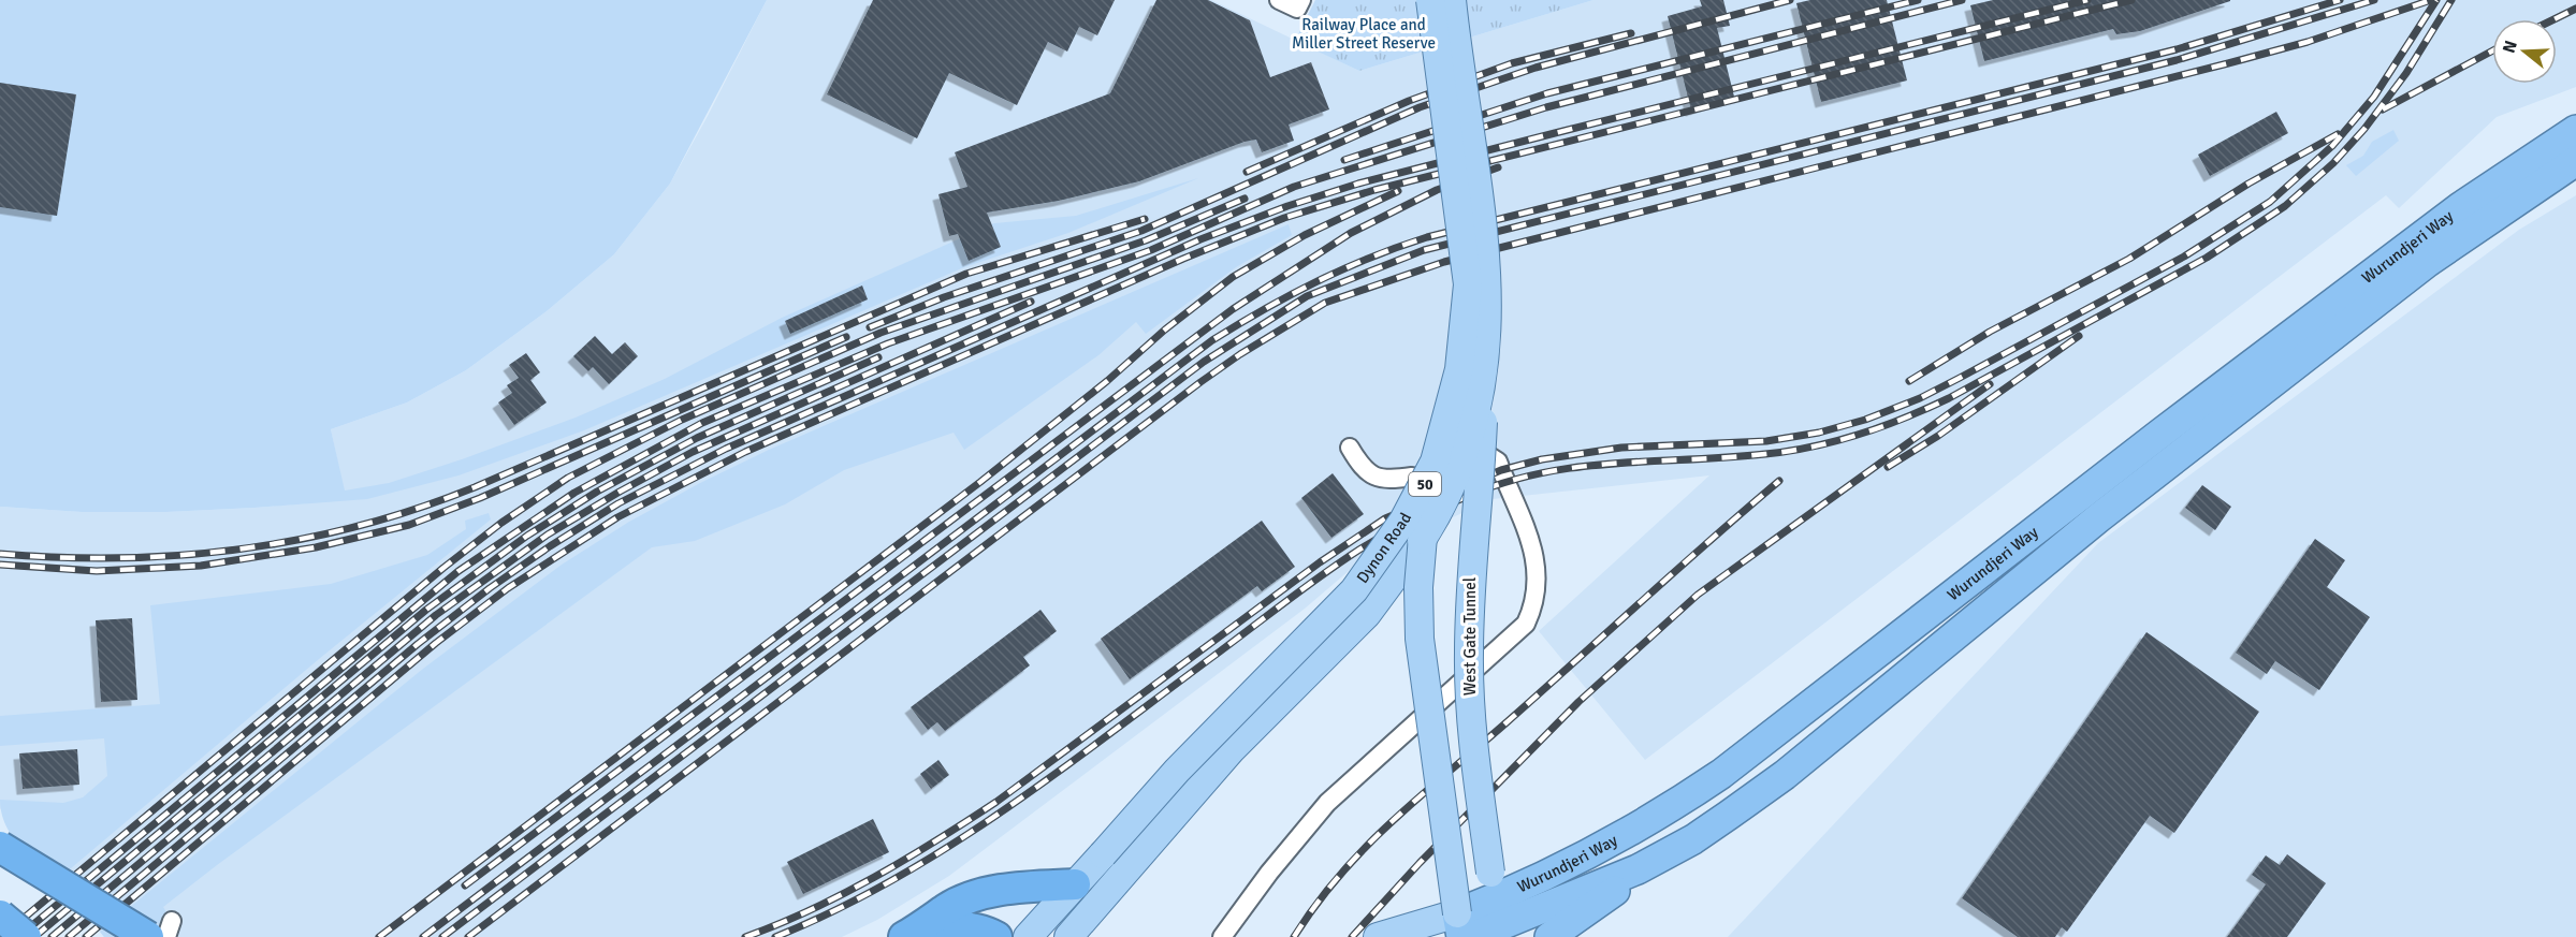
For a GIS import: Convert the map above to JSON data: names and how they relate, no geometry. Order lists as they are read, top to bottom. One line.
{"streets":{"highway":["Wurundjeri Way"],"main road":["50","Dynon Road","West Gate Tunnel"]},"crossings":[["Wurundjeri Way","West Gate Tunnel"],["Dynon Road","West Gate Tunnel"]],"parks":["Railway Place and Miller Street Reserve"],"north":"left"}
